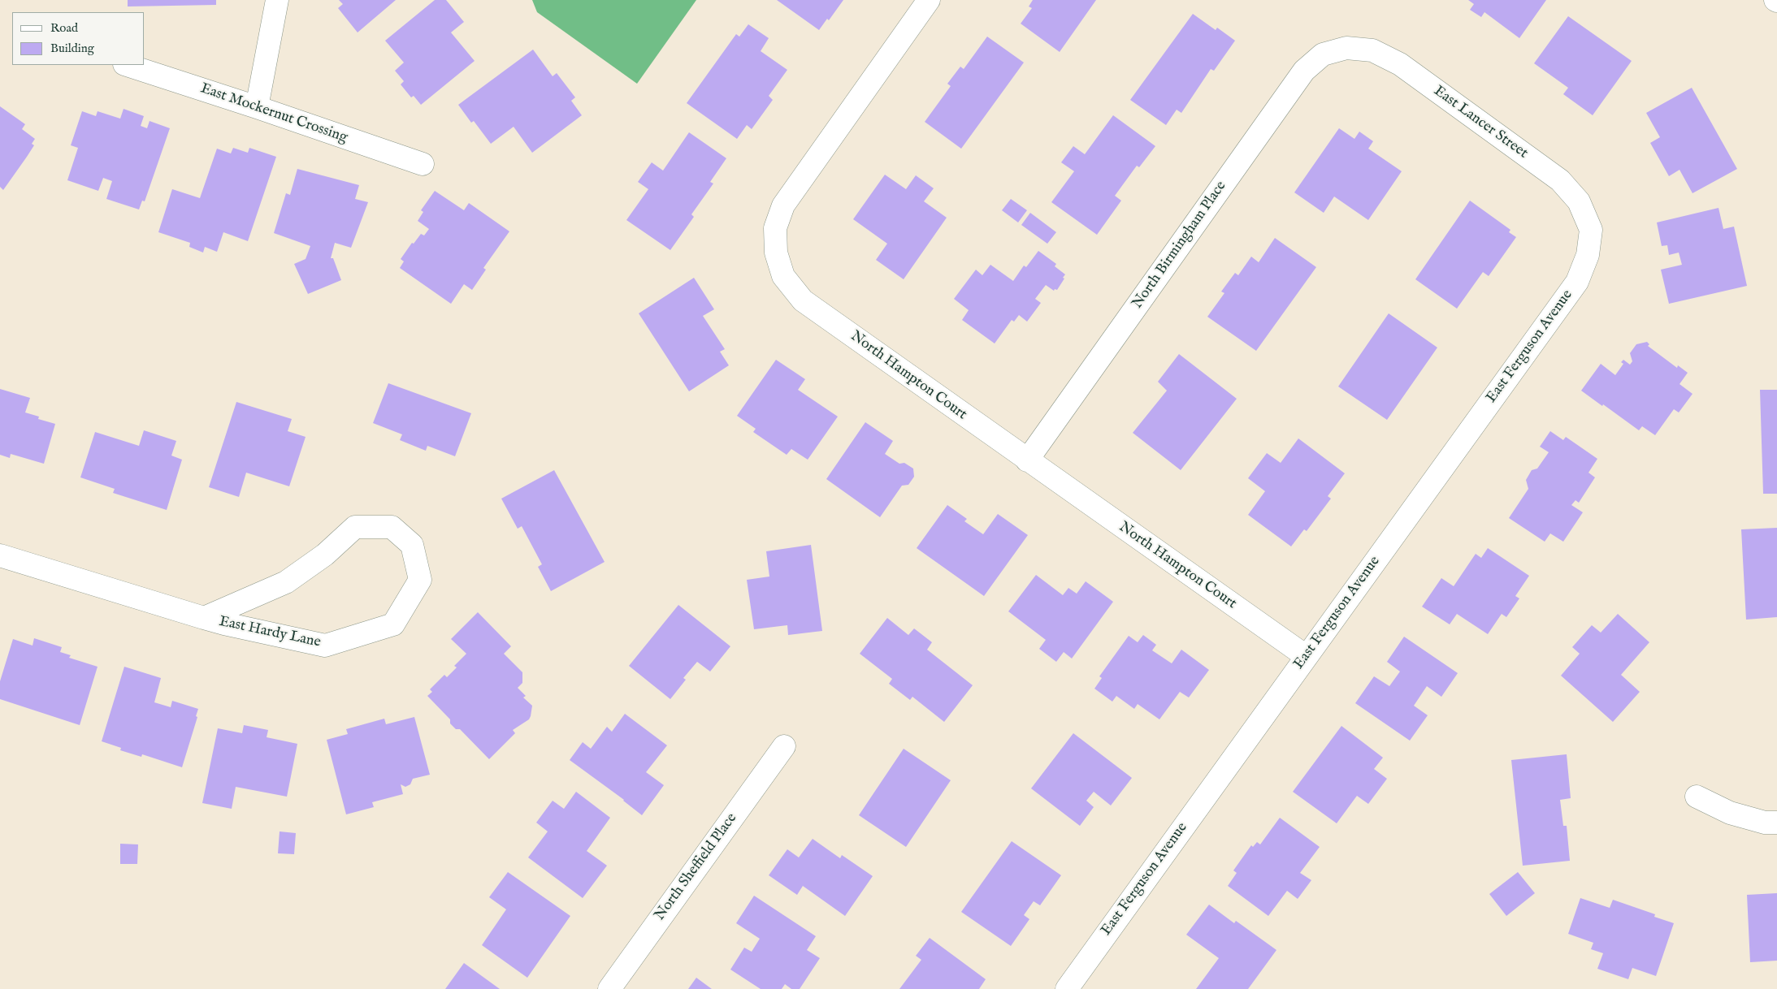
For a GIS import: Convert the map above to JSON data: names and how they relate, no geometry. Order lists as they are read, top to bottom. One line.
{"streets":{"street":["East Mockernut Crossing","East Lancer Street","North Birmingham Place","East Ferguson Avenue","North Hampton Court","East Hardy Lane","North Sheffield Place"]},"crossings":[["East Lancer Street","North Birmingham Place"],["East Lancer Street","East Ferguson Avenue"],["North Birmingham Place","North Hampton Court"],["East Ferguson Avenue","North Hampton Court"]],"legend":["Road","Building"]}
